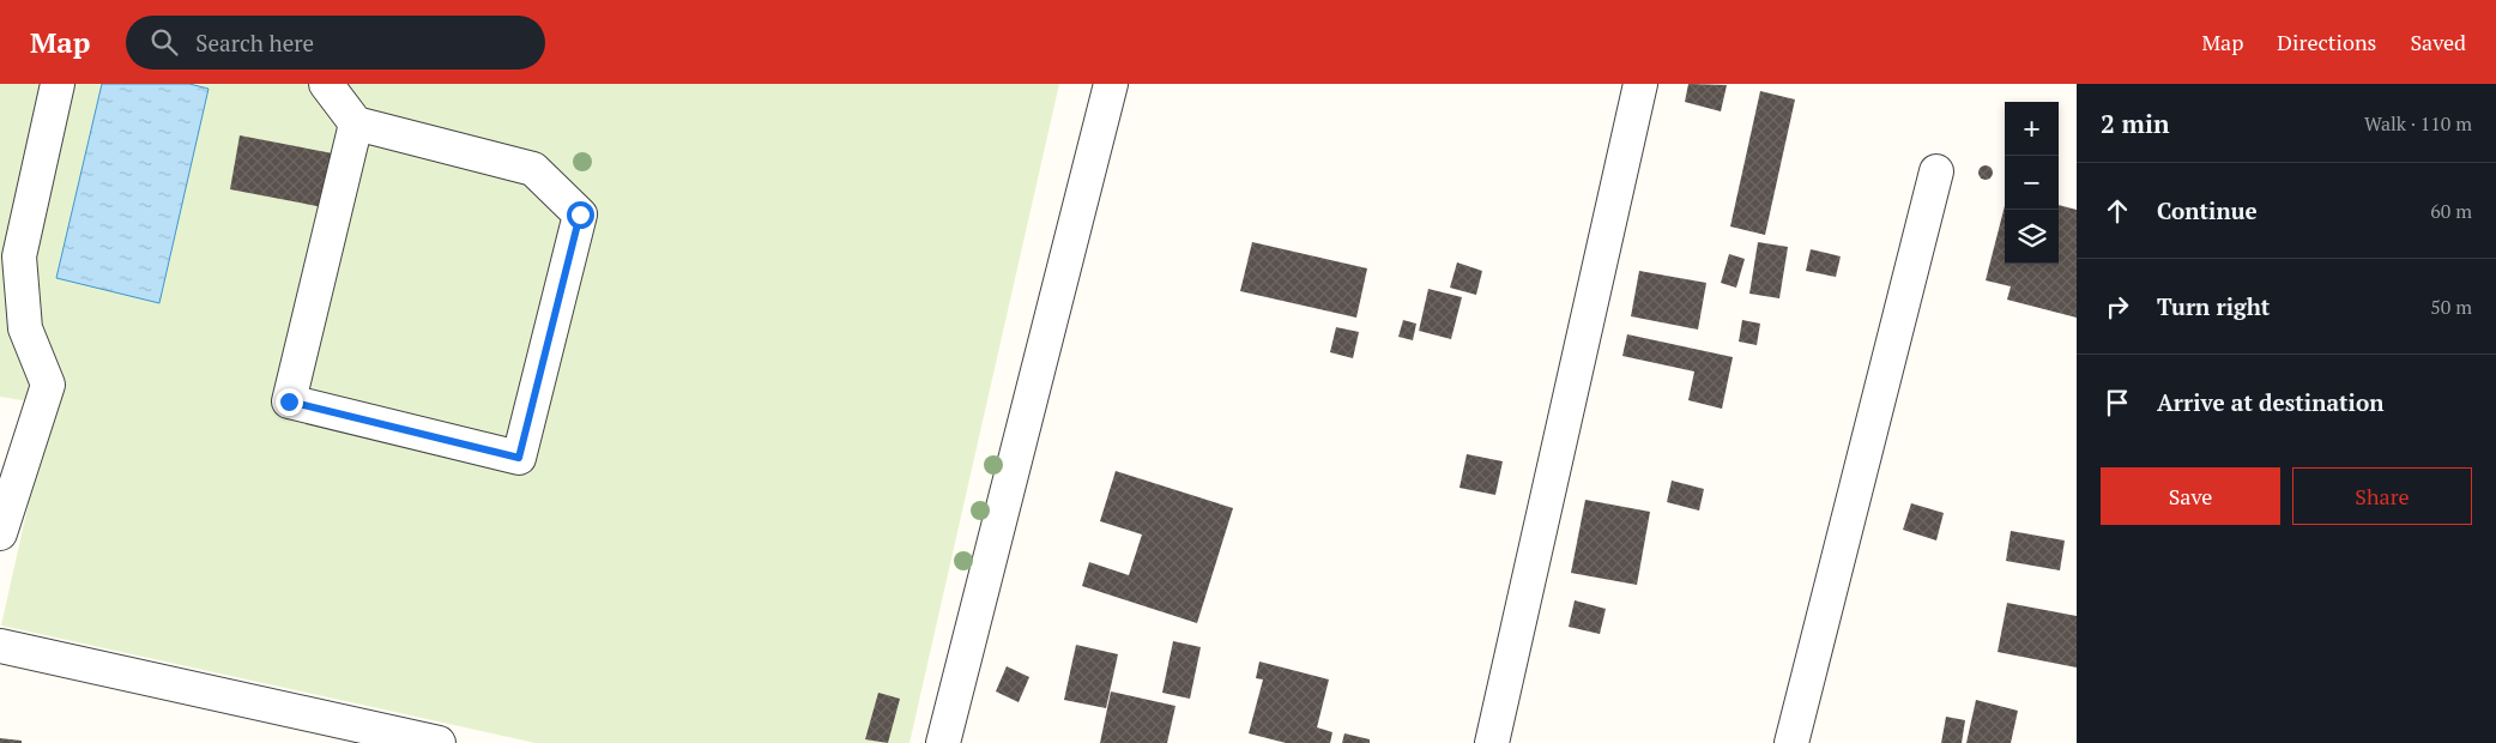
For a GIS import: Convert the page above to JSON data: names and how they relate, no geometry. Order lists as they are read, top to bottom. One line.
{"page":{"header":"Map","search":"Search here","nav":["Map","Directions","Saved"],"heading":["2 min","Walk · 110 m"],"map_buttons":["+","−"],"list":[["Continue","60 m"],["Turn right","50 m"],"Arrive at destination"],"buttons":["Save","Share"]}}
